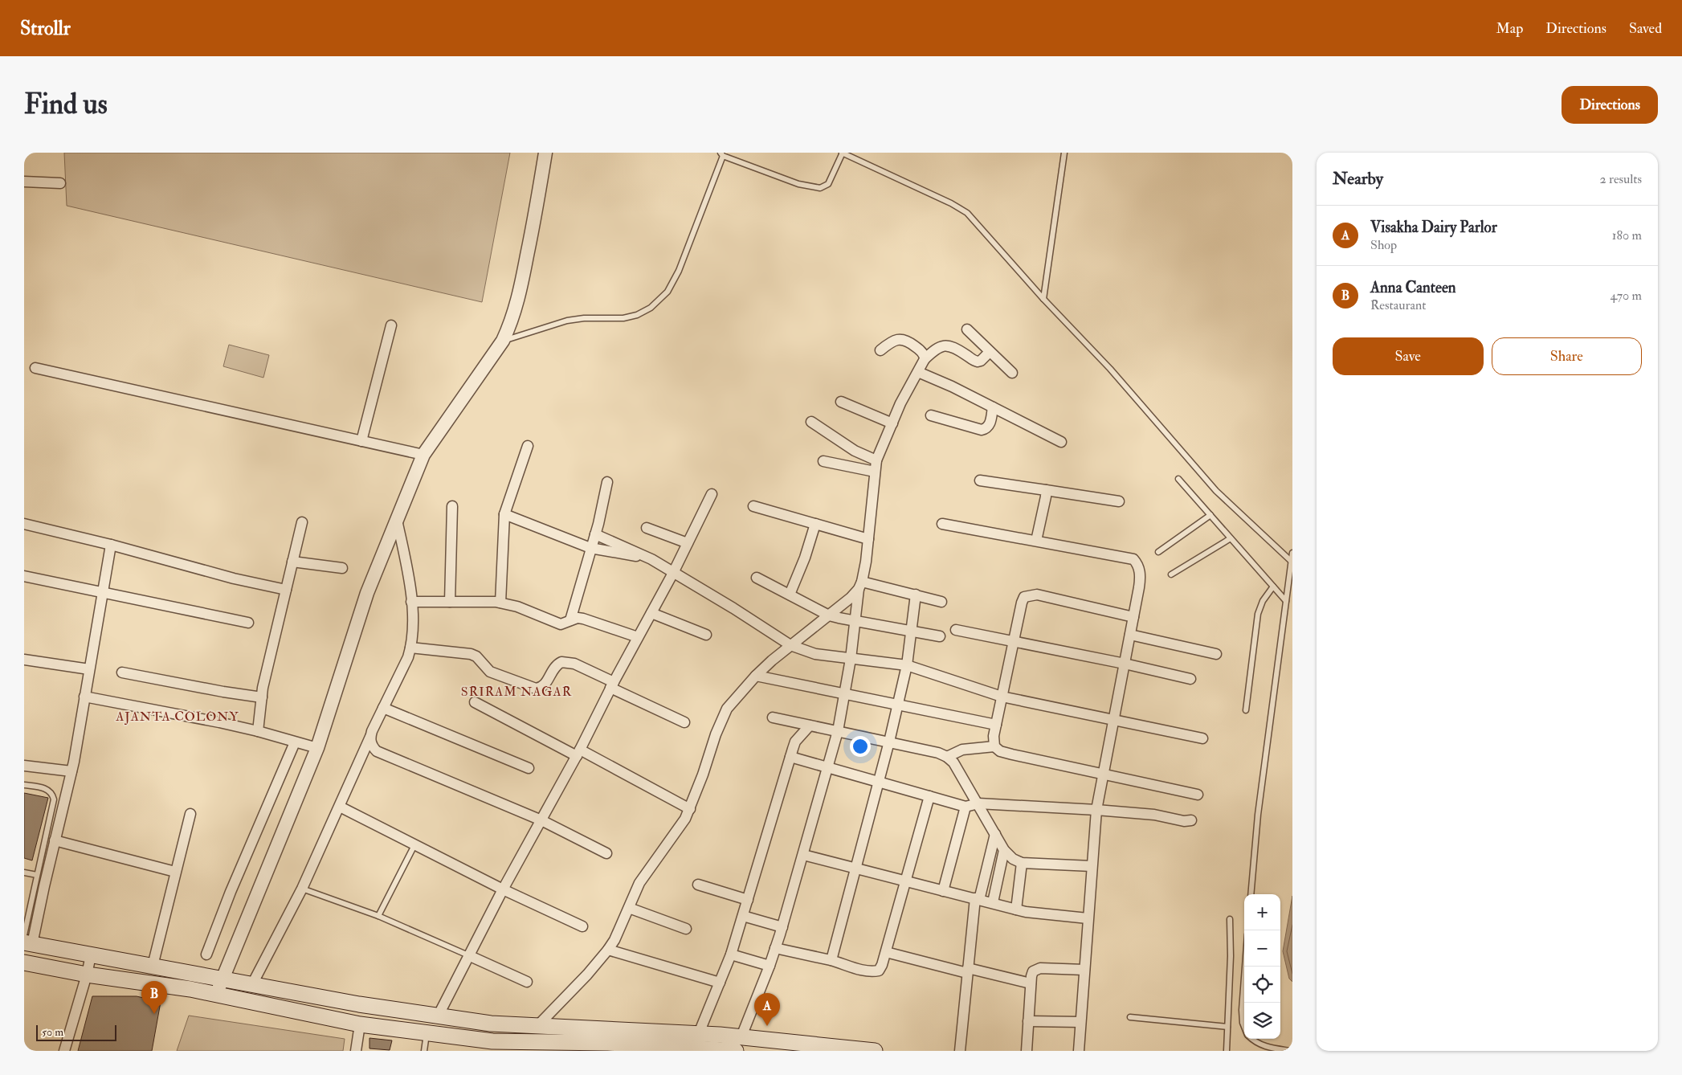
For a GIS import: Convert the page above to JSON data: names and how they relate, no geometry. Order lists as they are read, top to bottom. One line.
{"districts":["SRIRAM NAGAR","AJANTA COLONY"],"scale_bar":"50 m","page":{"header":"Strollr","nav":["Map","Directions","Saved"],"buttons":["Directions",["Save","Share"]],"title":"Find us","heading":["Nearby","2 results"],"list":[{"mark":"A","name":"Visakha Dairy Parlor","note":"Shop","value":"180 m"},{"mark":"B","name":"Anna Canteen","note":"Restaurant","value":"470 m"}],"map_buttons":["+","−"],"pins":["B","A"],"scale":"50 m"}}
